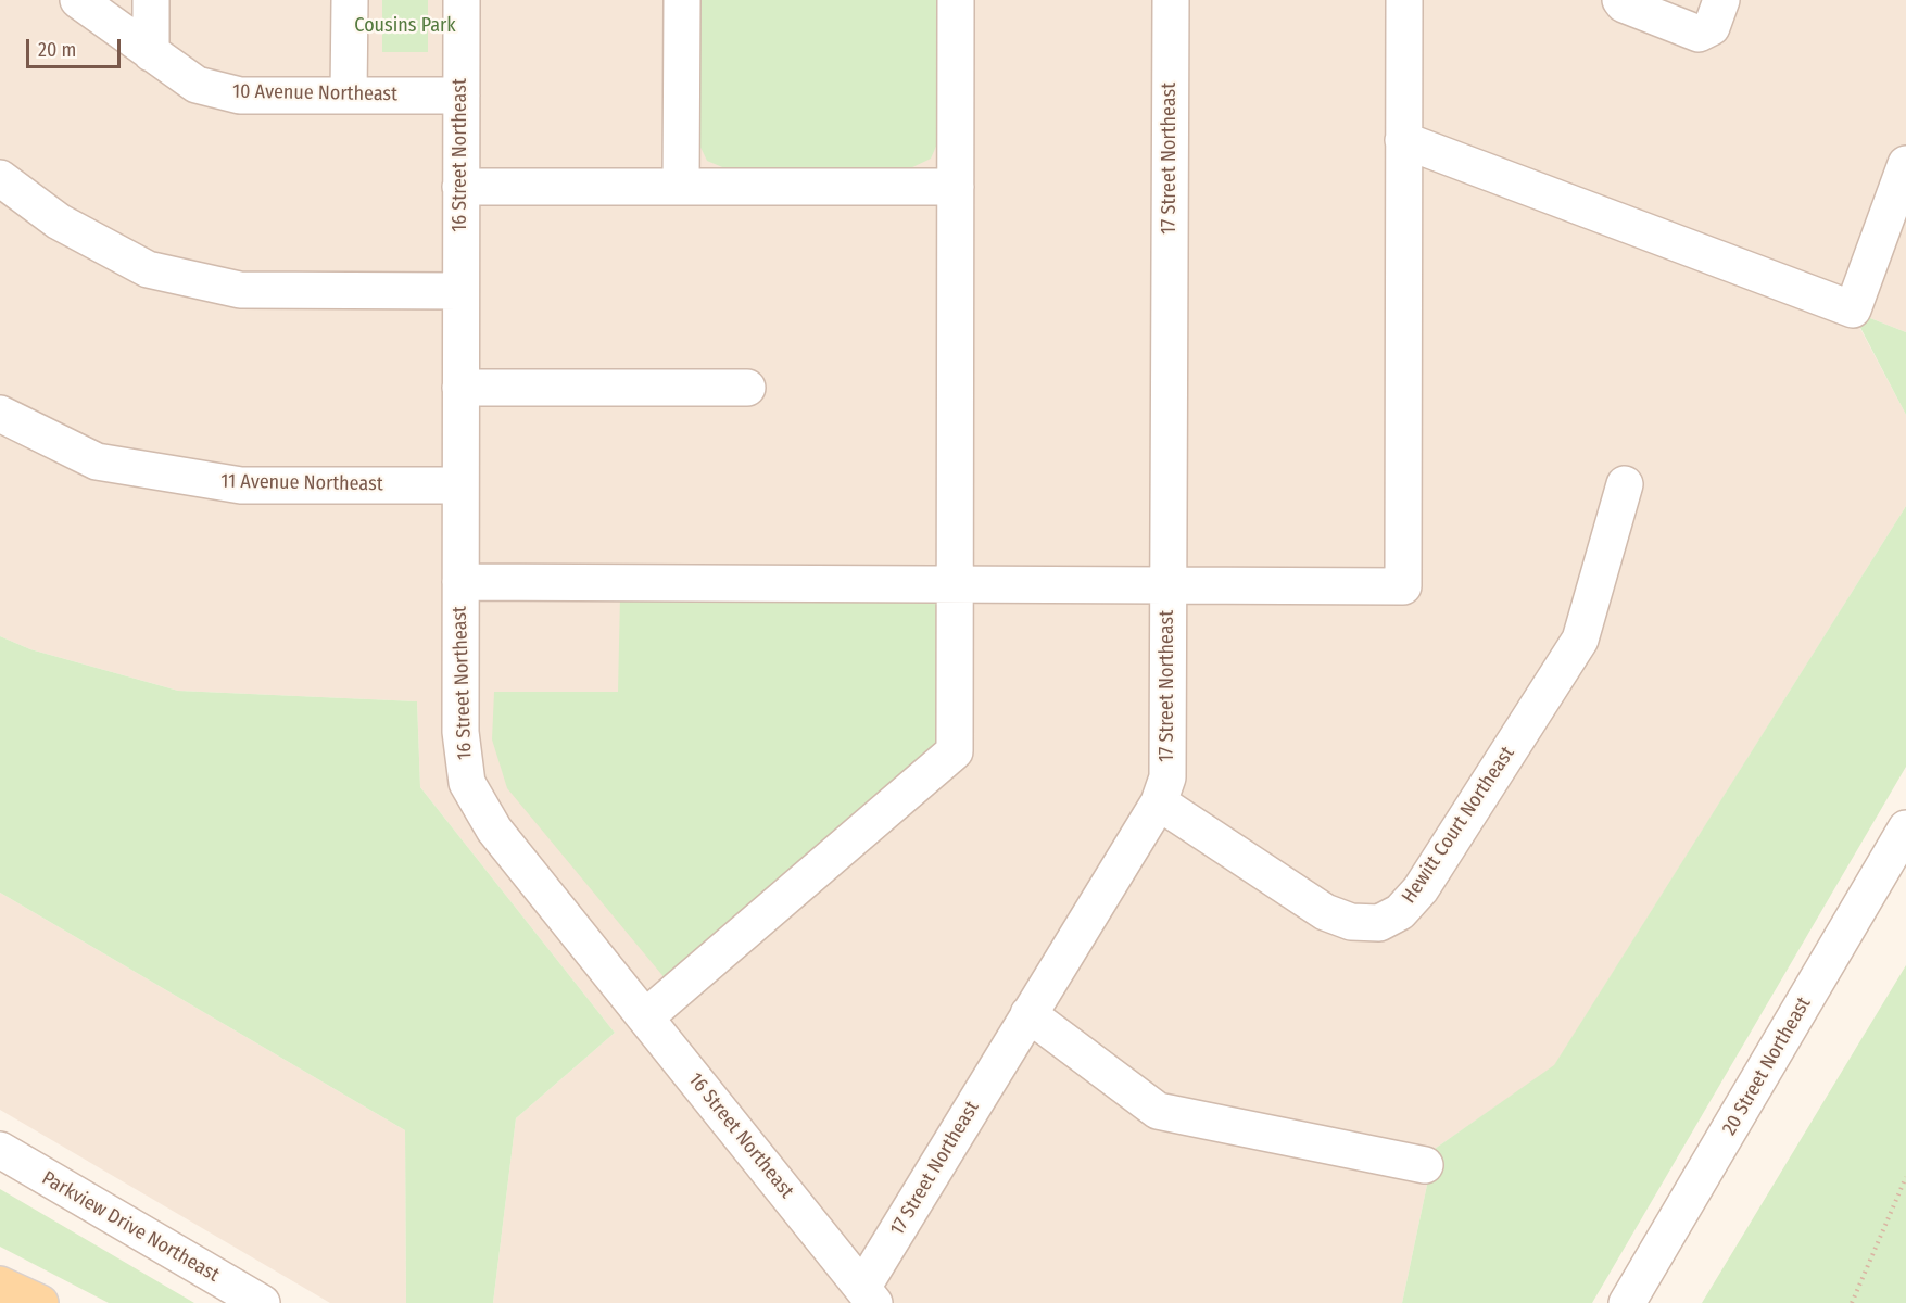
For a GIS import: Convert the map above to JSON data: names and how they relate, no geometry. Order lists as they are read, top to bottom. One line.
{"streets":{"street":["10 Avenue Northeast","16 Street Northeast","17 Street Northeast","11 Avenue Northeast","Hewitt Court Northeast","20 Street Northeast","Parkview Drive Northeast"]},"crossings":[["10 Avenue Northeast","16 Street Northeast"],["16 Street Northeast","17 Street Northeast"],["16 Street Northeast","11 Avenue Northeast"],["17 Street Northeast","Hewitt Court Northeast"]],"parks":["Cousins Park"],"scale_bar":"20 m"}
